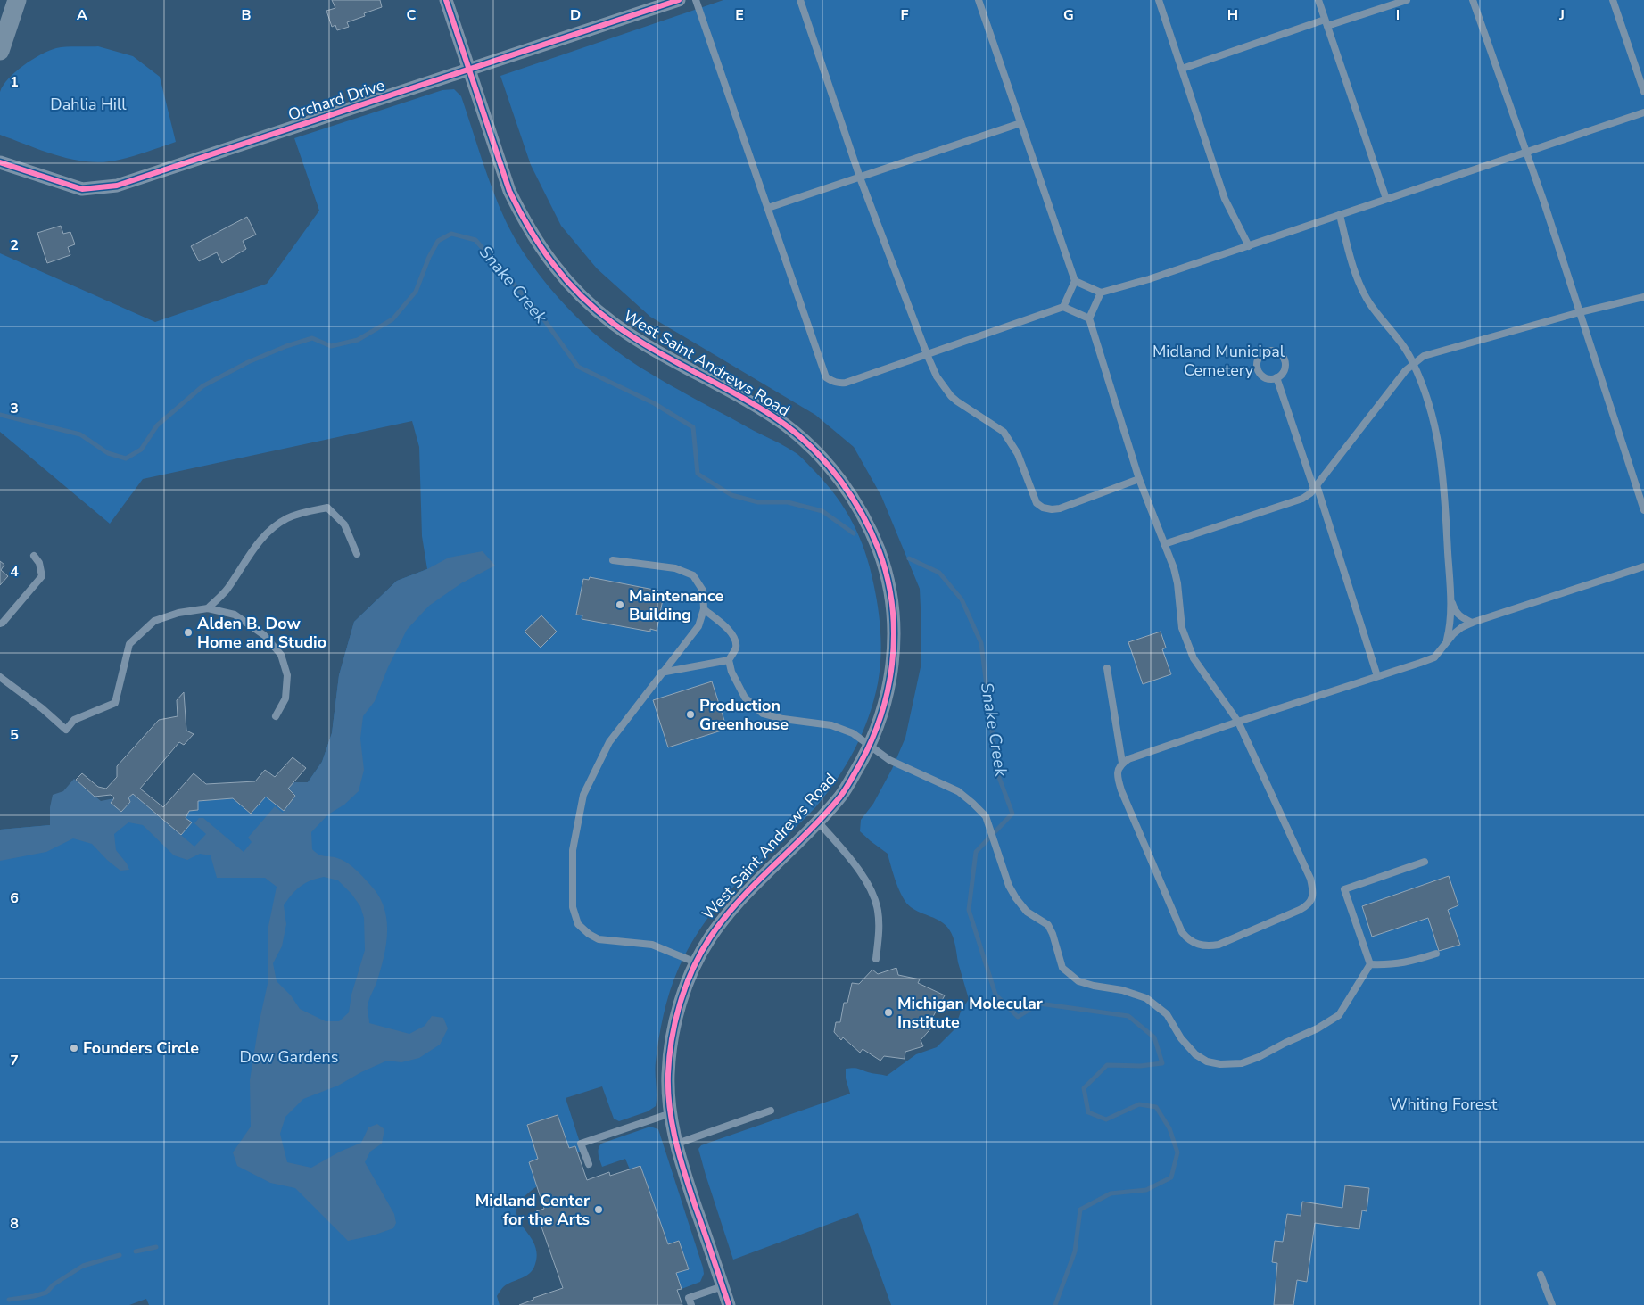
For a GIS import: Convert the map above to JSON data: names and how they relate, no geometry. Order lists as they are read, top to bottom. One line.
{"streets":{"street":["Orchard Drive","West Saint Andrews Road"]},"crossings":[["Orchard Drive","West Saint Andrews Road"]],"water":["Snake Creek"],"parks":["Dahlia Hill","Midland Municipal Cemetery","Dow Gardens","Whiting Forest"],"places":["Maintenance Building","Alden B. Dow Home and Studio","Production Greenhouse","Michigan Molecular Institute","Founders Circle","Midland Center for the Arts"],"grid":{"columns":["A","B","C","D","E","F","G","H","I","J"],"rows":["1","2","3","4","5","6","7","8"]}}
